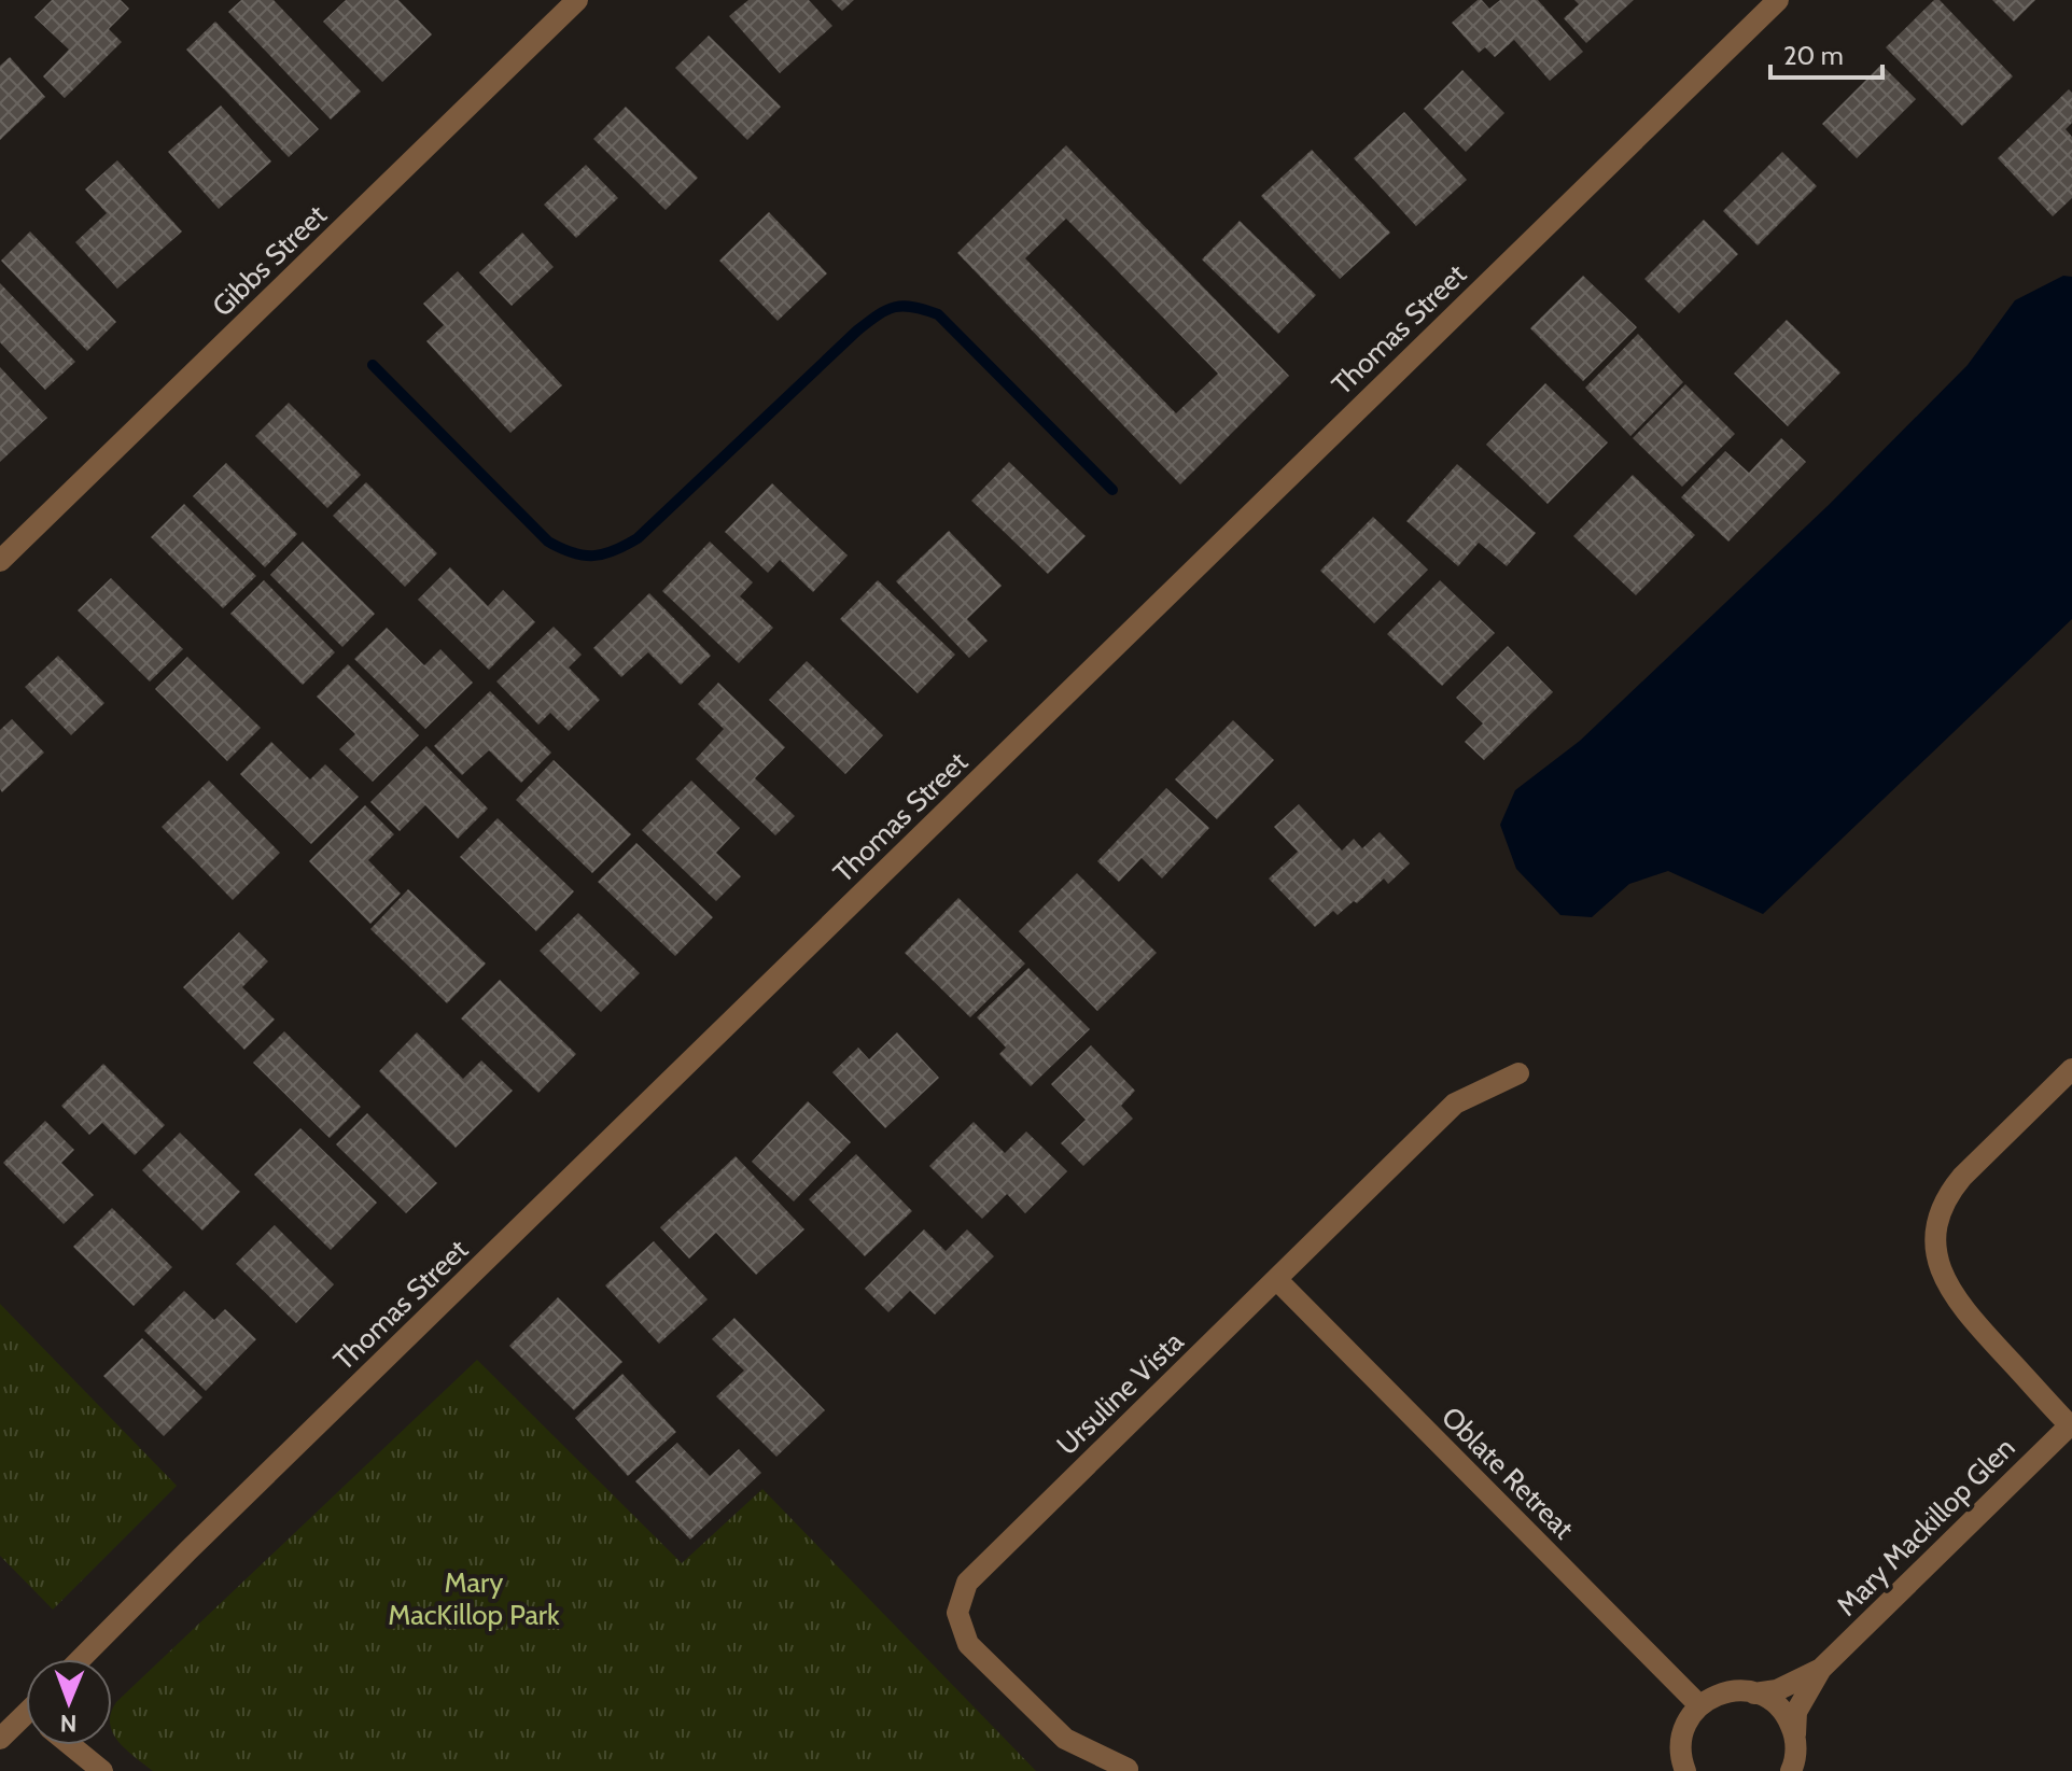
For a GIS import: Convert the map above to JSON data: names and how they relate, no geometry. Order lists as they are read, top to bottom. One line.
{"streets":{"street":["Gibbs Street","Thomas Street","Ursuline Vista","Oblate Retreat","Mary Mackillop Glen"]},"crossings":[["Ursuline Vista","Oblate Retreat"]],"parks":["Mary MacKillop Park"],"scale_bar":"20 m","north":"bottom"}
